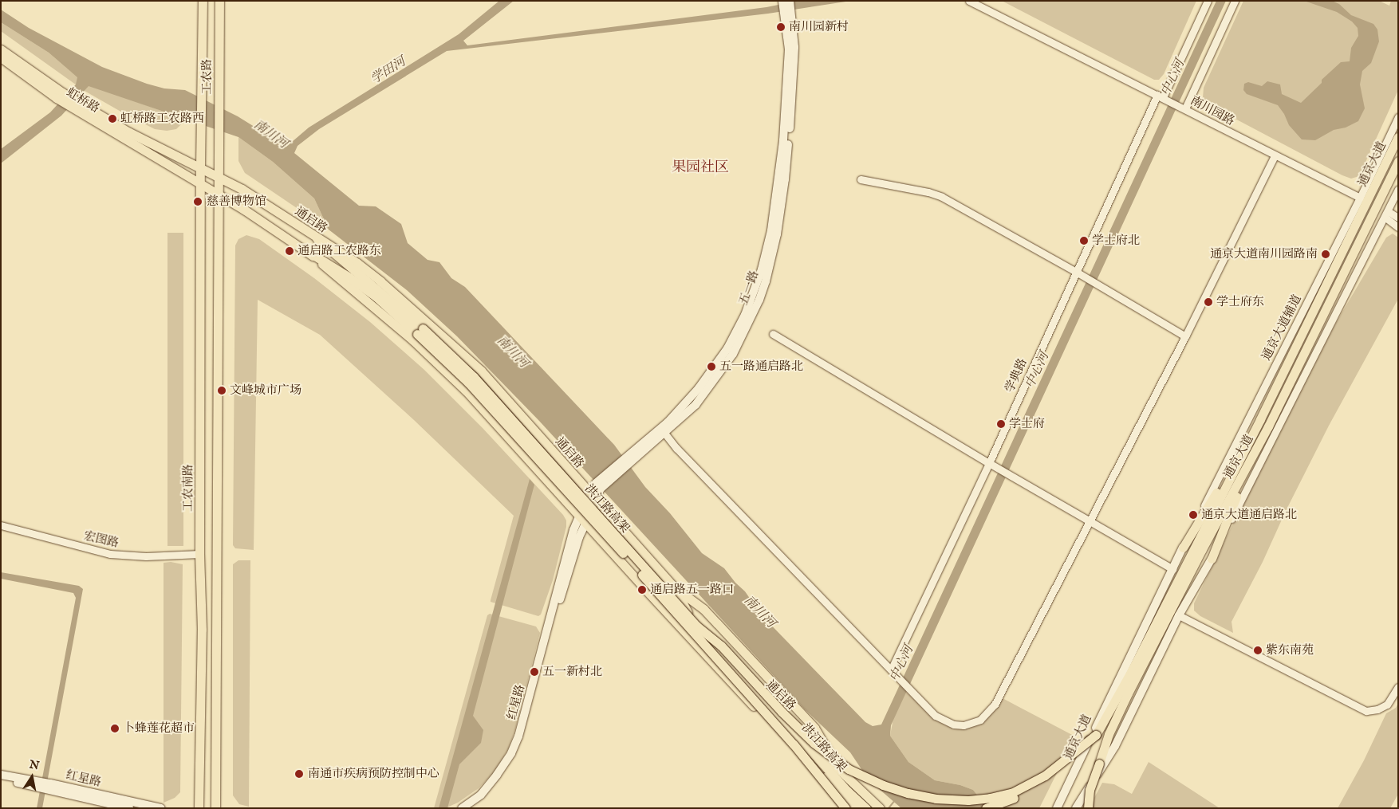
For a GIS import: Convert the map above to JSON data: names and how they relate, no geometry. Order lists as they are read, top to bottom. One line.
{"streets":{"main road":["工农路","虹桥路","通京大道","通启路","五一路","工农南路","洪江路高架","红星路"],"street":["南川园路","通京大道辅道","学典路","宏图路"]},"crossings":[["工农路","虹桥路"],["工农路","通启路"],["工农路","工农南路"],["虹桥路","通启路"],["虹桥路","工农南路"],["南川园路","通京大道辅道"],["南川园路","学典路"],["通京大道","通京大道辅道"],["通启路","五一路"],["通启路","洪江路高架"],["五一路","红星路"],["工农南路","宏图路"]],"districts":["果园社区"],"water":["学田河","中心河","南川河"],"places":["南川园新村","虹桥路工农路西","慈善博物馆","学士府北","通启路工农路东","通京大道南川园路南","学士府东","五一路通启路北","文峰城市广场","学士府","通京大道通启路北","通启路五一路口","紫东南苑","五一新村北","卜蜂莲花超市","南通市疾病预防控制中心"],"north":"top"}
